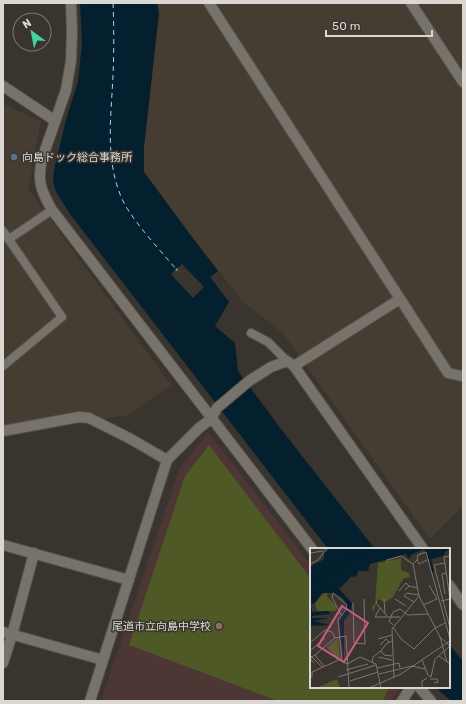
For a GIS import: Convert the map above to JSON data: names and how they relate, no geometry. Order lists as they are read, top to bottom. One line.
{"places":["向島ドック総合事務所","尾道市立向島中学校"],"scale_bar":"50 m","north":"top left"}
